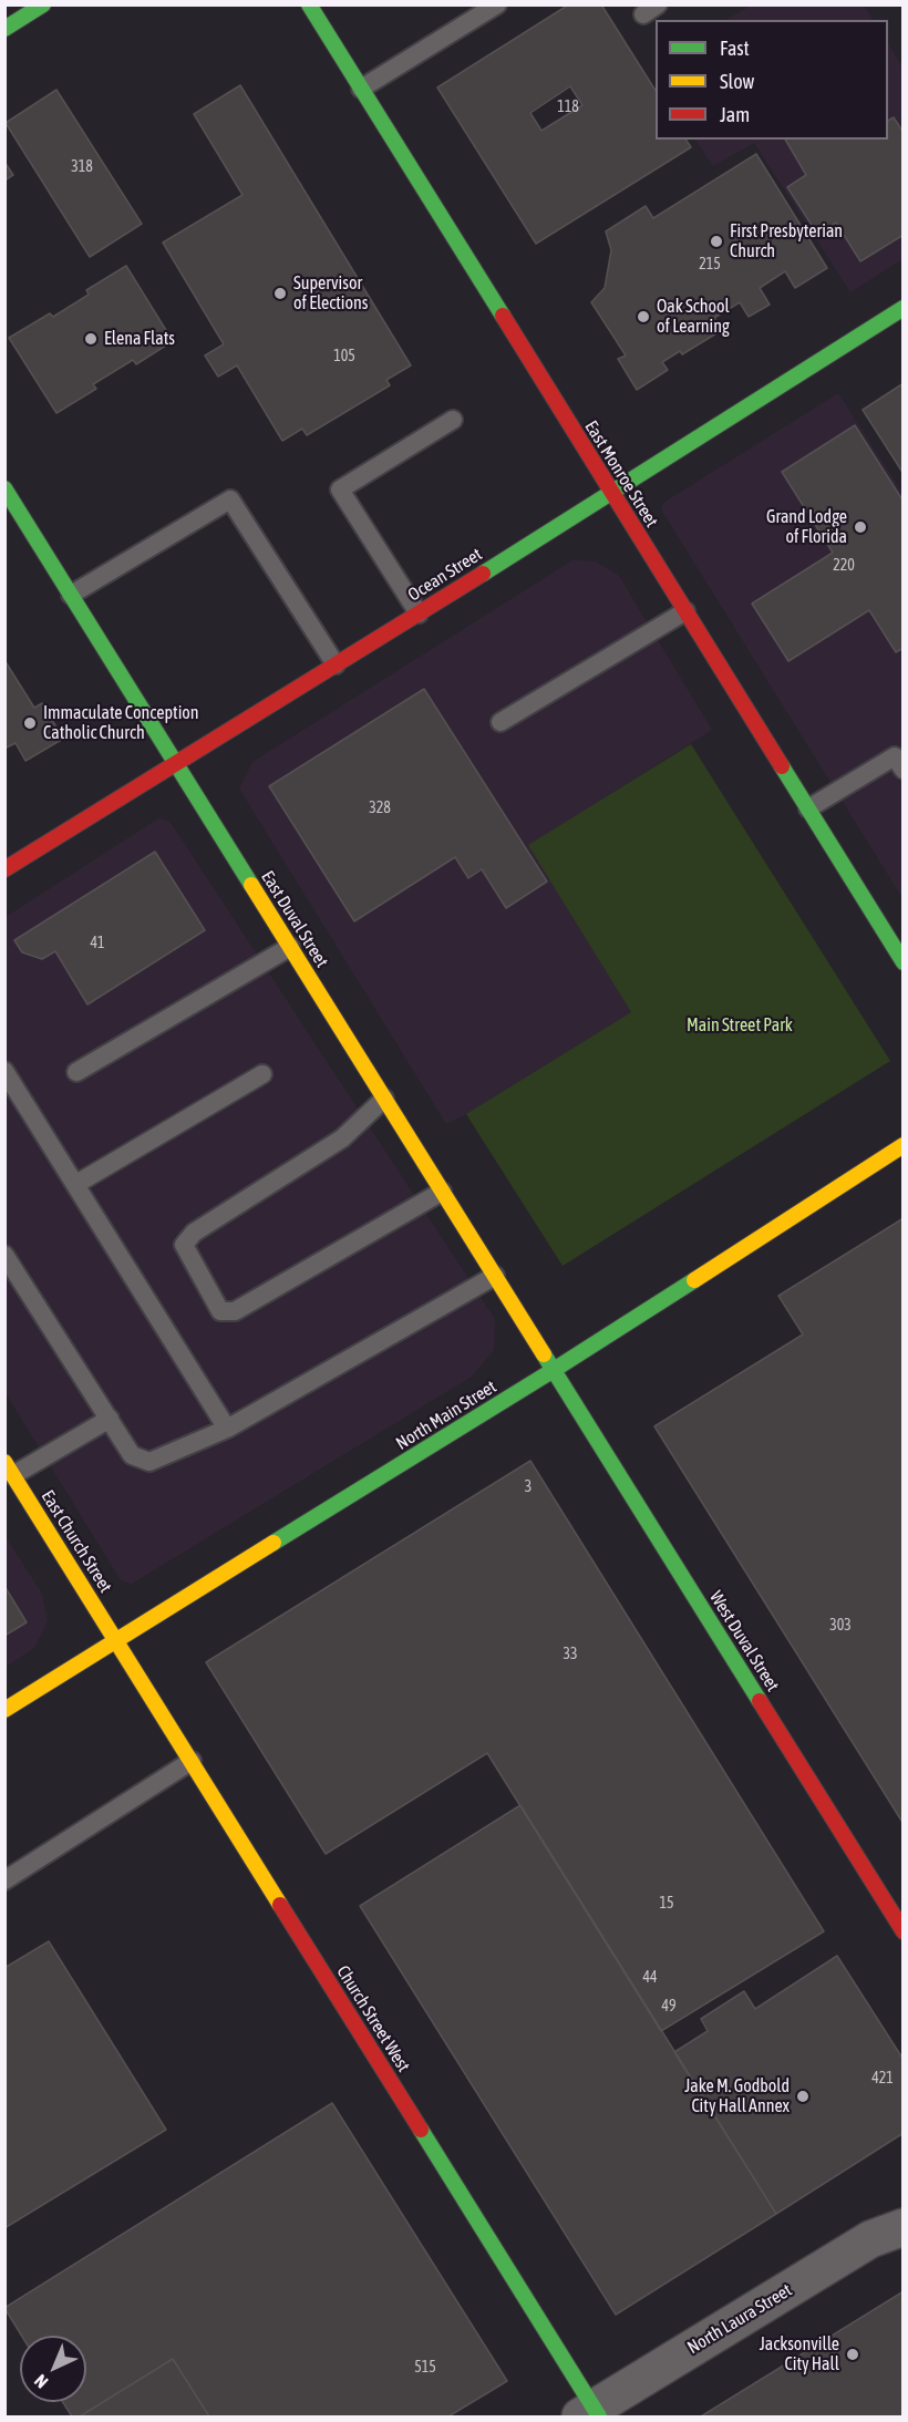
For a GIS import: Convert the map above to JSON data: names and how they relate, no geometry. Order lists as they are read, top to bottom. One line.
{"streets":{"street":["East Monroe Street","Ocean Street","East Duval Street","North Main Street","East Church Street","West Duval Street","Church Street West","North Laura Street"]},"crossings":[["East Monroe Street","Ocean Street"],["Ocean Street","East Duval Street"],["East Duval Street","North Main Street"],["East Duval Street","West Duval Street"],["North Main Street","East Church Street"],["North Main Street","West Duval Street"],["North Main Street","Church Street West"],["East Church Street","Church Street West"],["Church Street West","North Laura Street"]],"parks":["Main Street Park"],"places":["First Presbyterian Church","Supervisor of Elections","Oak School of Learning","Elena Flats","Grand Lodge of Florida","Immaculate Conception Catholic Church","Jake M. Godbold City Hall Annex","Jacksonville City Hall"],"house_numbers":["118","318","215","105","220","328","41","3","303","33","15","44","49","421","515"],"legend":["Fast","Slow","Jam"],"north":"bottom left"}
